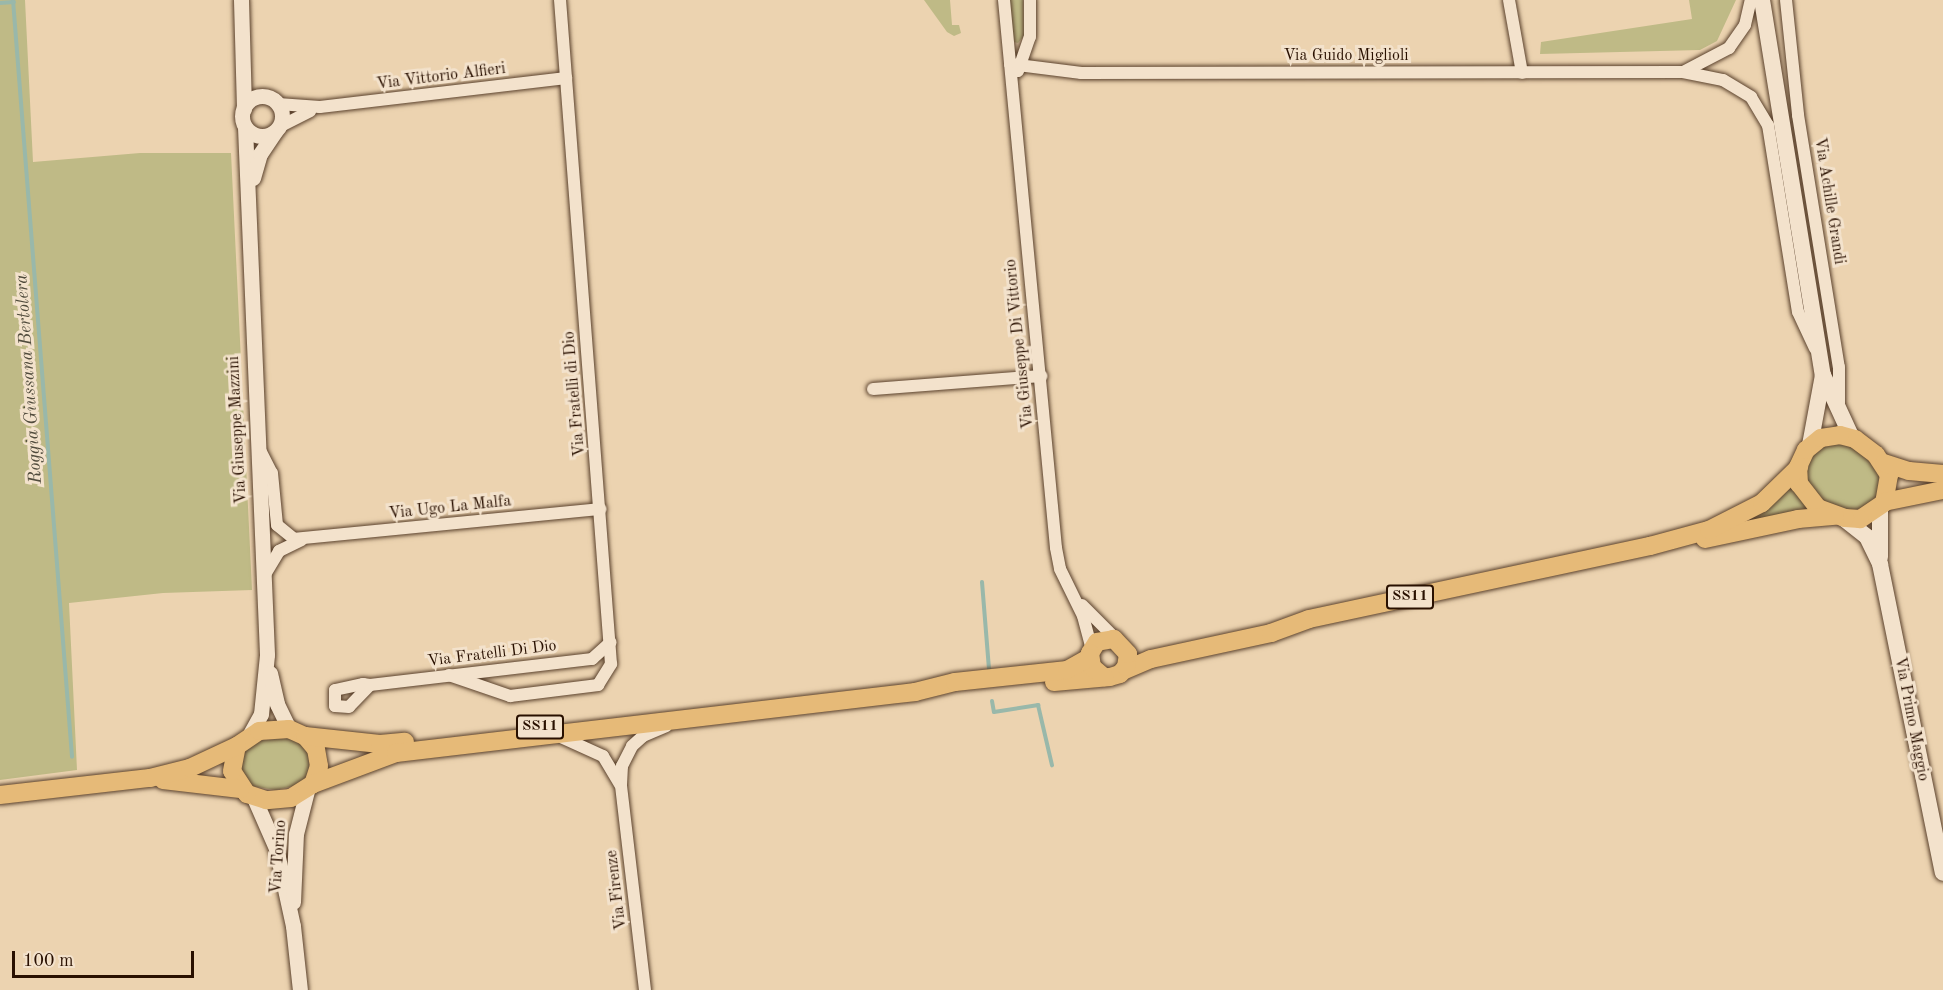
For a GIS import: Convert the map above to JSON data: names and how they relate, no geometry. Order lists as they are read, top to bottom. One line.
{"streets":{"main road":["SS11","Via Primo Maggio"],"street":["Via Guido Miglioli","Via Vittorio Alfieri","Via Achille Grandi","Via Giuseppe Di Vittorio","Via Fratelli di Dio","Via Giuseppe Mazzini","Via Ugo La Malfa","Via Fratelli Di Dio","Via Torino","Via Firenze"]},"crossings":[["Via Guido Miglioli","Via Giuseppe Di Vittorio"],["Via Vittorio Alfieri","Via Fratelli di Dio"],["Via Vittorio Alfieri","Via Giuseppe Mazzini"],["Via Giuseppe Di Vittorio","SS11"],["Via Fratelli di Dio","Via Ugo La Malfa"],["Via Fratelli di Dio","Via Fratelli Di Dio"],["Via Giuseppe Mazzini","Via Ugo La Malfa"],["Via Giuseppe Mazzini","SS11"],["Via Giuseppe Mazzini","Via Torino"],["SS11","Via Primo Maggio"],["SS11","Via Torino"],["SS11","Via Firenze"]],"water":["Roggia Giussana Bertolera"],"scale_bar":"100 m"}
